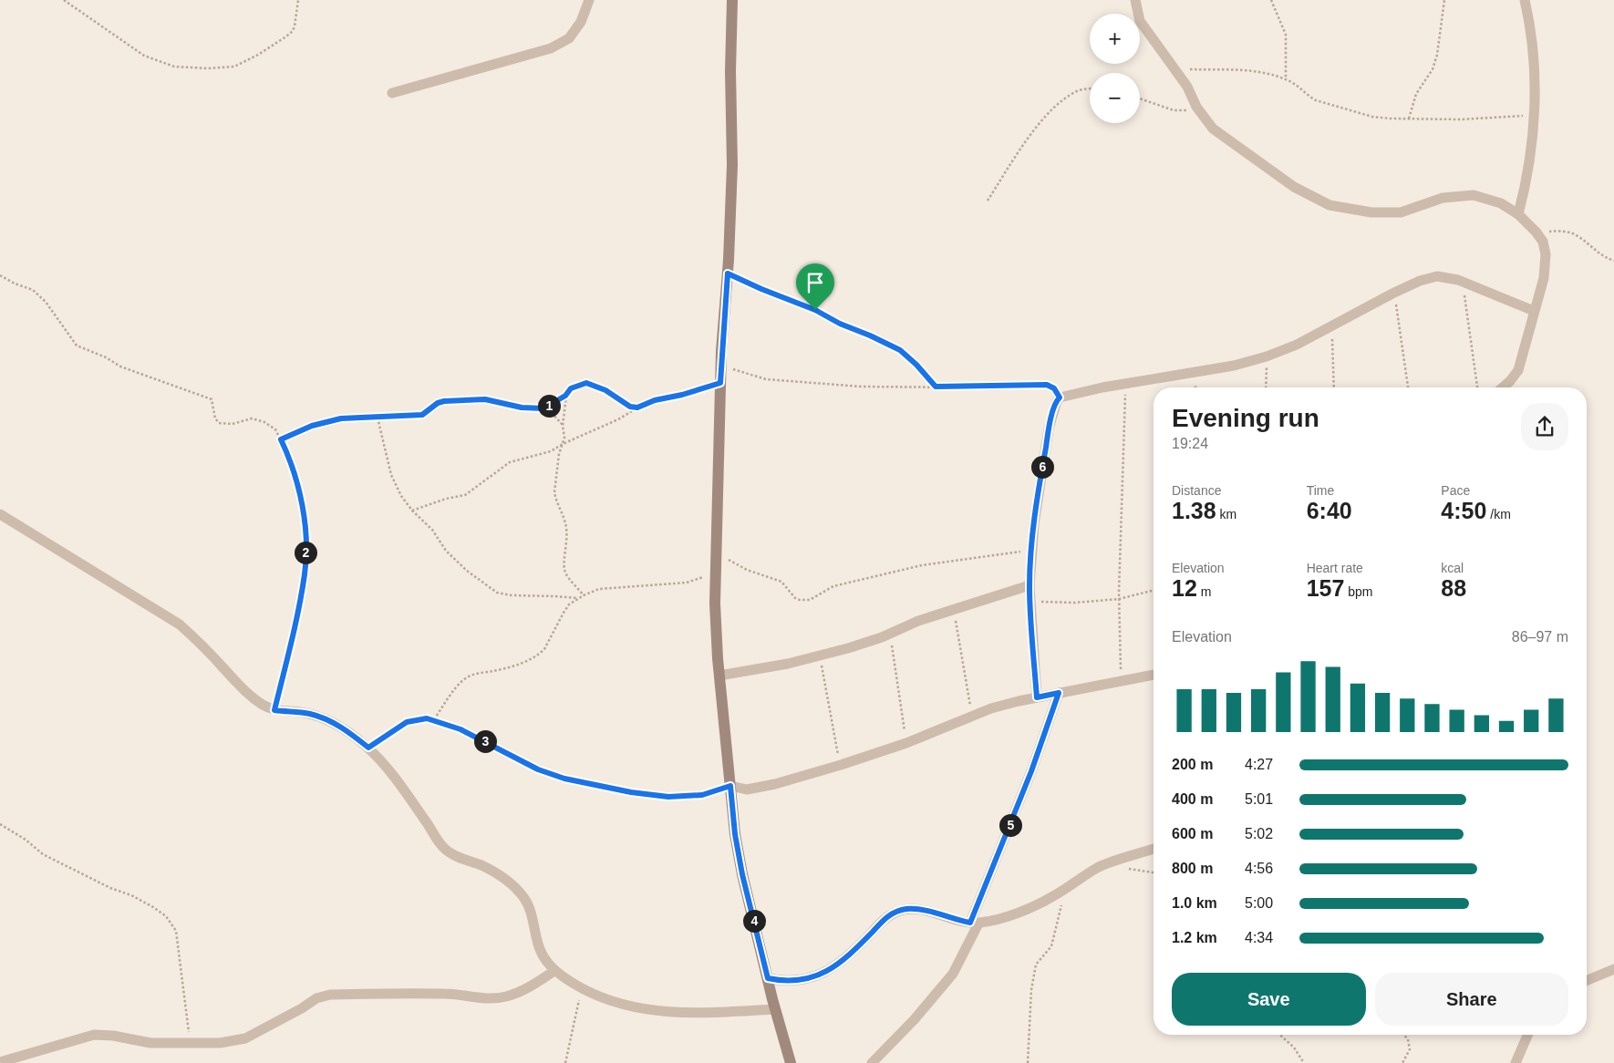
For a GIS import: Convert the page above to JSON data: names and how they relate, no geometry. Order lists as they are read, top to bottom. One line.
{"page":{"map_buttons":["+","−"],"heading":["Evening run","19:24"],"pins":["1","6","2","3","5","4"],"stats":[["Distance","1.38 km"],["Time","6:40"],["Pace","4:50 /km"],["Elevation","12 m"],["Heart rate","157 bpm"],["kcal","88"]],"chart":["Elevation","86–97 m"],"list":[{"name":"200 m","note":"4:27"},{"name":"400 m","note":"5:01"},{"name":"600 m","note":"5:02"},{"name":"800 m","note":"4:56"},{"name":"1.0 km","note":"5:00"},{"name":"1.2 km","note":"4:34"}],"buttons":["Save","Share"]}}
